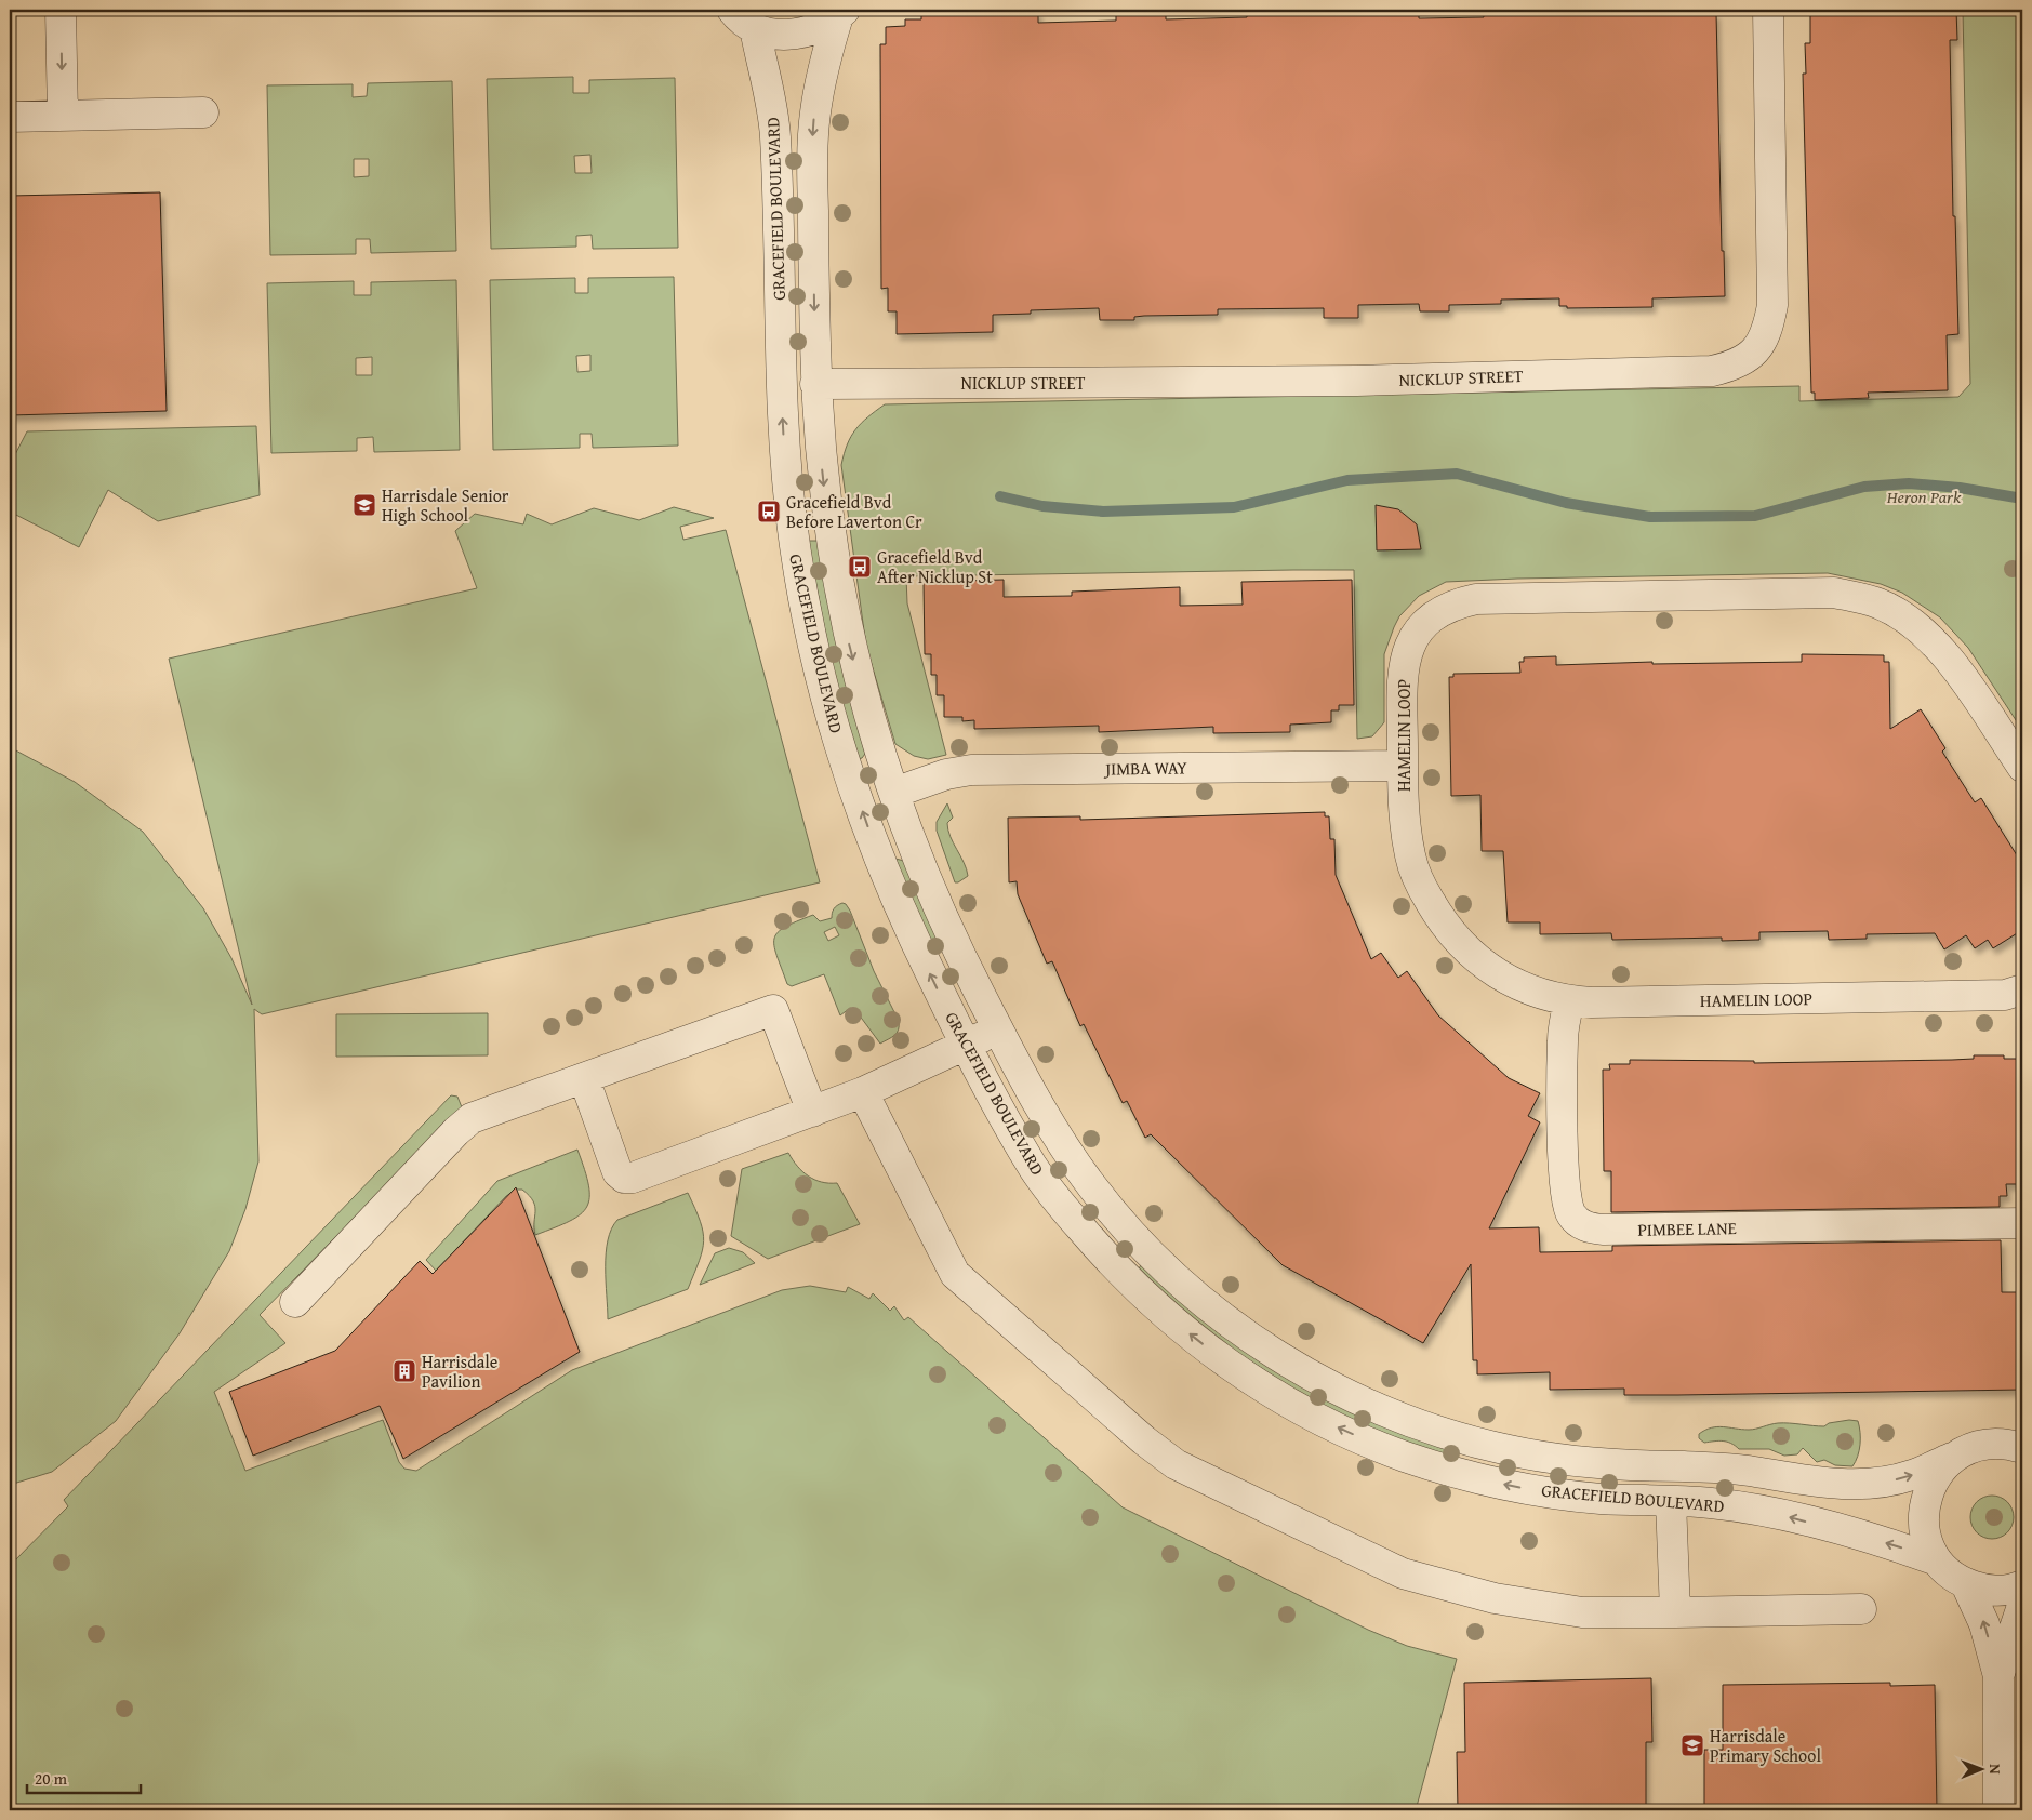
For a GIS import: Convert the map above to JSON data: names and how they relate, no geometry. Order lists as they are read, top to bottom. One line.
{"streets":{"street":["GRACEFIELD BOULEVARD","NICKLUP STREET","HAMELIN LOOP","JIMBA WAY","PIMBEE LANE"]},"crossings":[["GRACEFIELD BOULEVARD","NICKLUP STREET"],["GRACEFIELD BOULEVARD","JIMBA WAY"],["HAMELIN LOOP","JIMBA WAY"],["HAMELIN LOOP","PIMBEE LANE"]],"parks":["Heron Park"],"places":{"school or university":["Harrisdale Senior High School","Harrisdale Primary School"],"bus stop":["Gracefield Bvd Before Laverton Cr","Gracefield Bvd After Nicklup St"],"building":["Harrisdale Pavilion"]},"scale_bar":"20 m","north":"right"}
